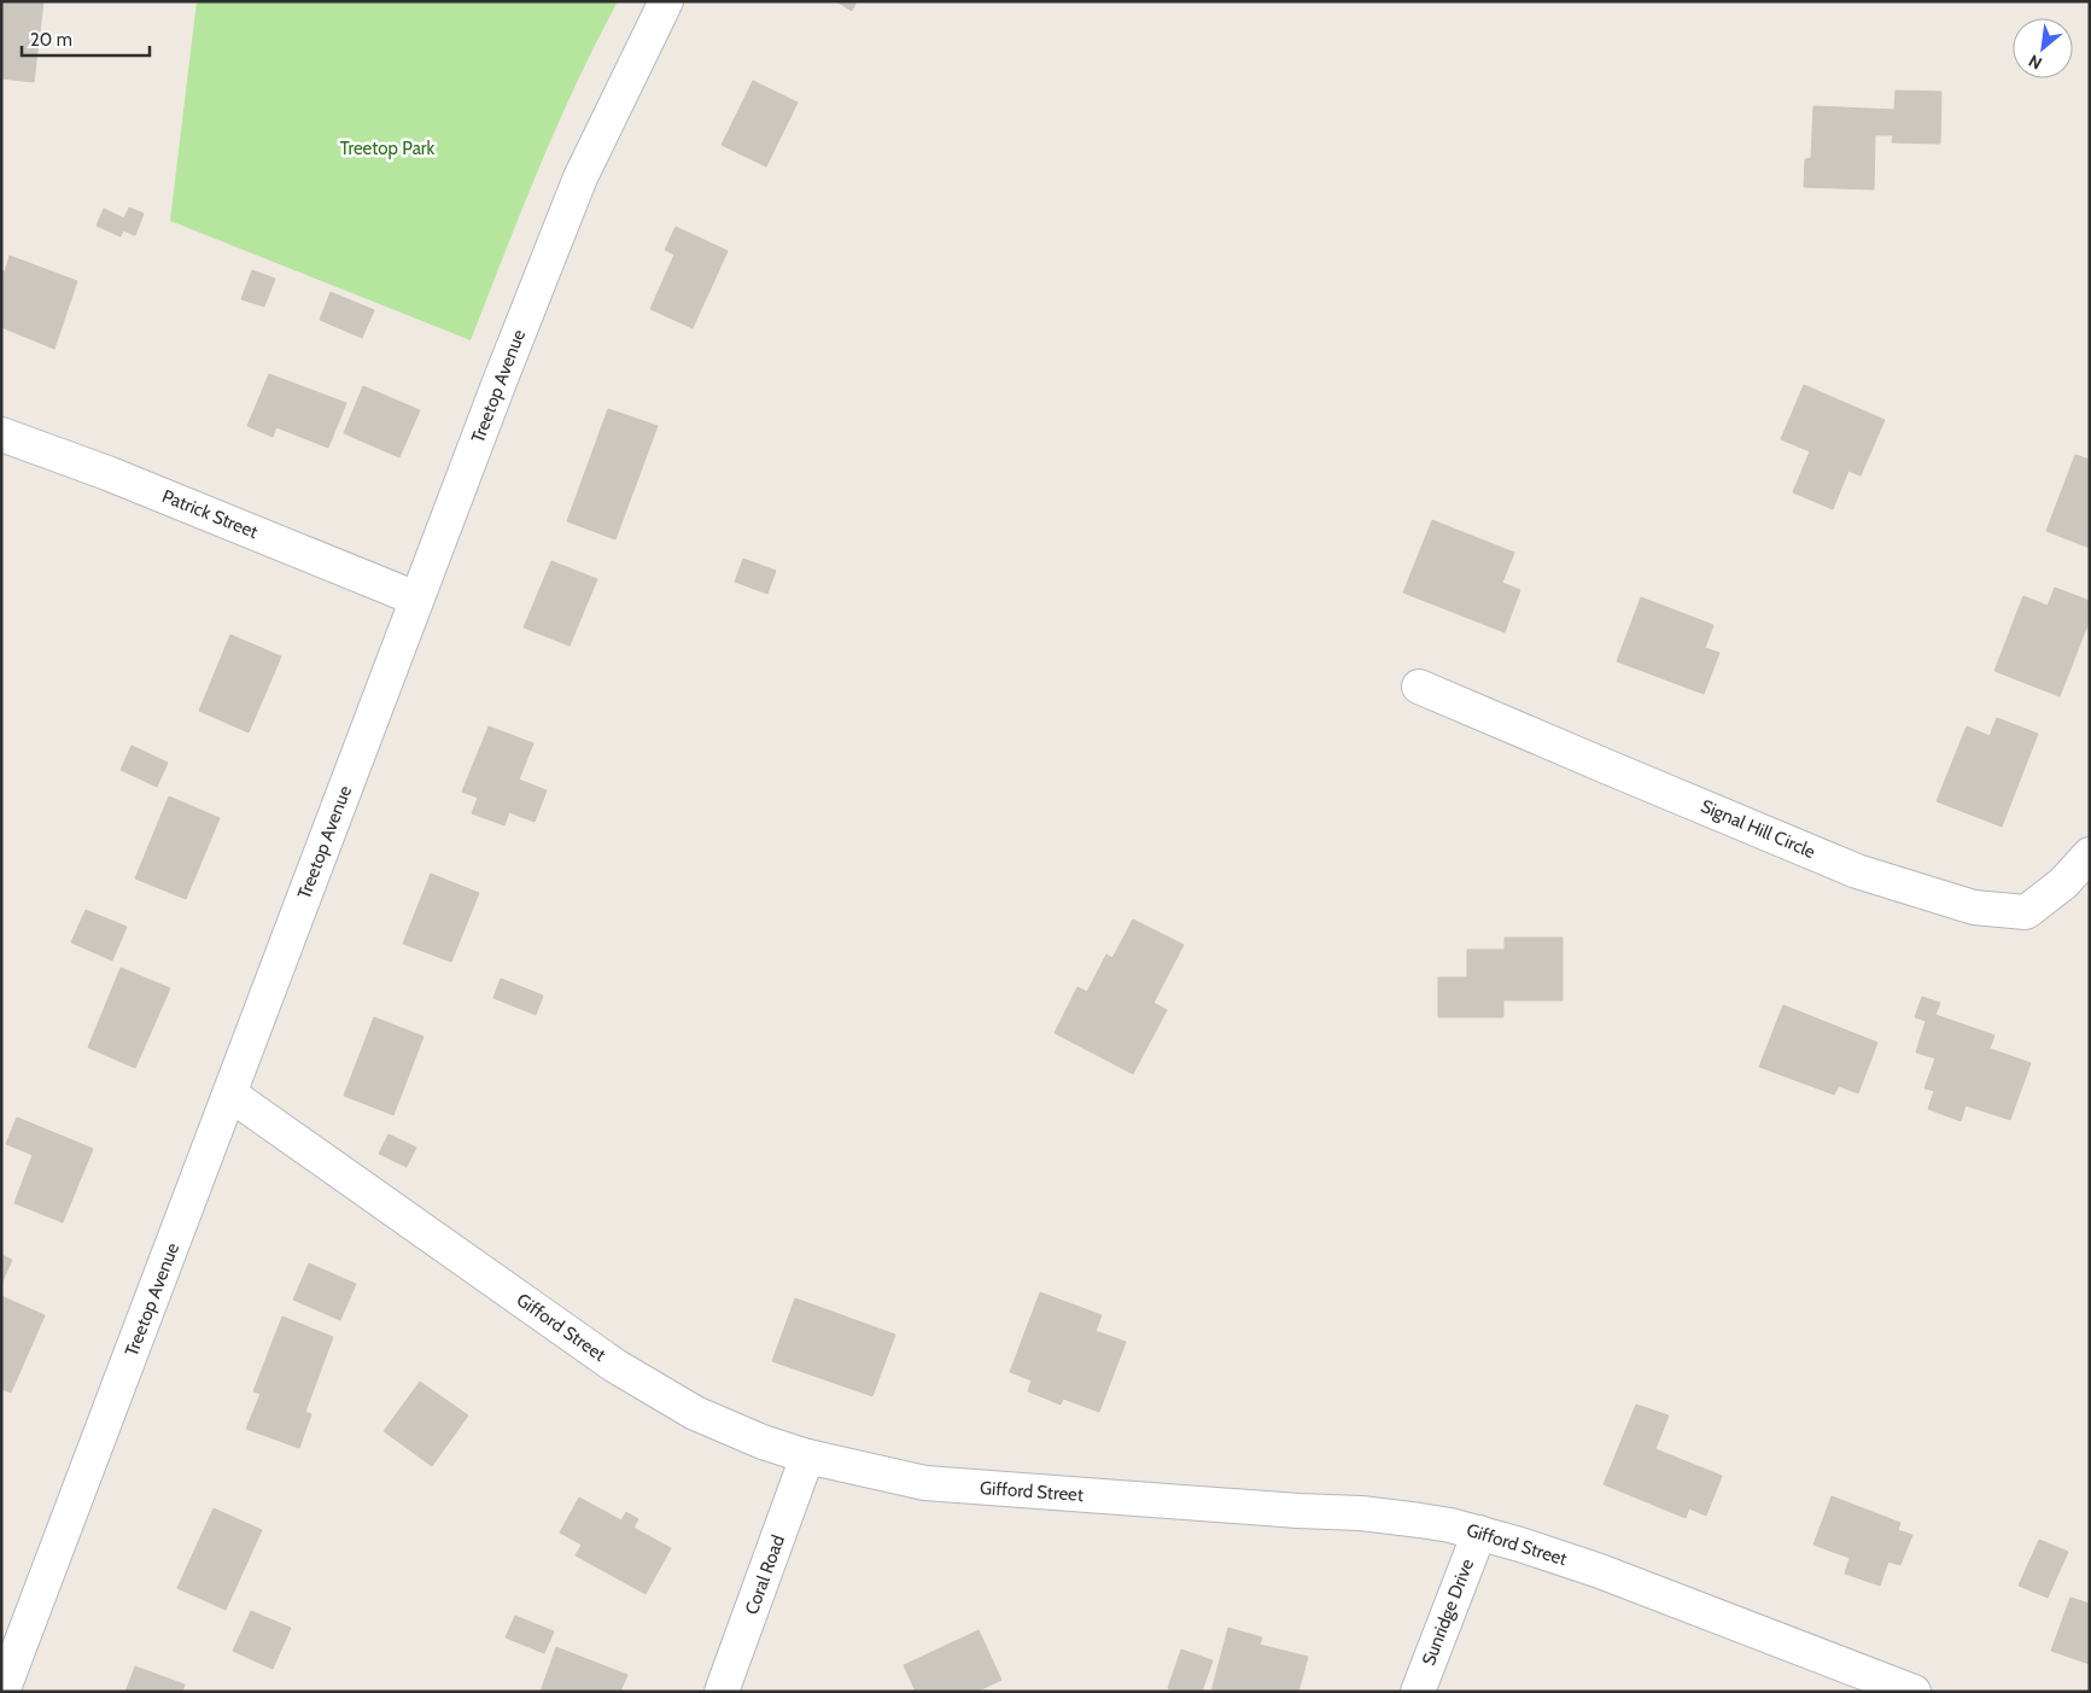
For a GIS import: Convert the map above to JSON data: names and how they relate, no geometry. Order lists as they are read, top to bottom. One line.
{"streets":{"street":["Treetop Avenue","Patrick Street","Signal Hill Circle","Gifford Street","Coral Road","Sunridge Drive"]},"crossings":[["Treetop Avenue","Patrick Street"],["Treetop Avenue","Gifford Street"],["Gifford Street","Coral Road"],["Gifford Street","Sunridge Drive"]],"parks":["Treetop Park"],"scale_bar":"20 m","north":"bottom left"}
